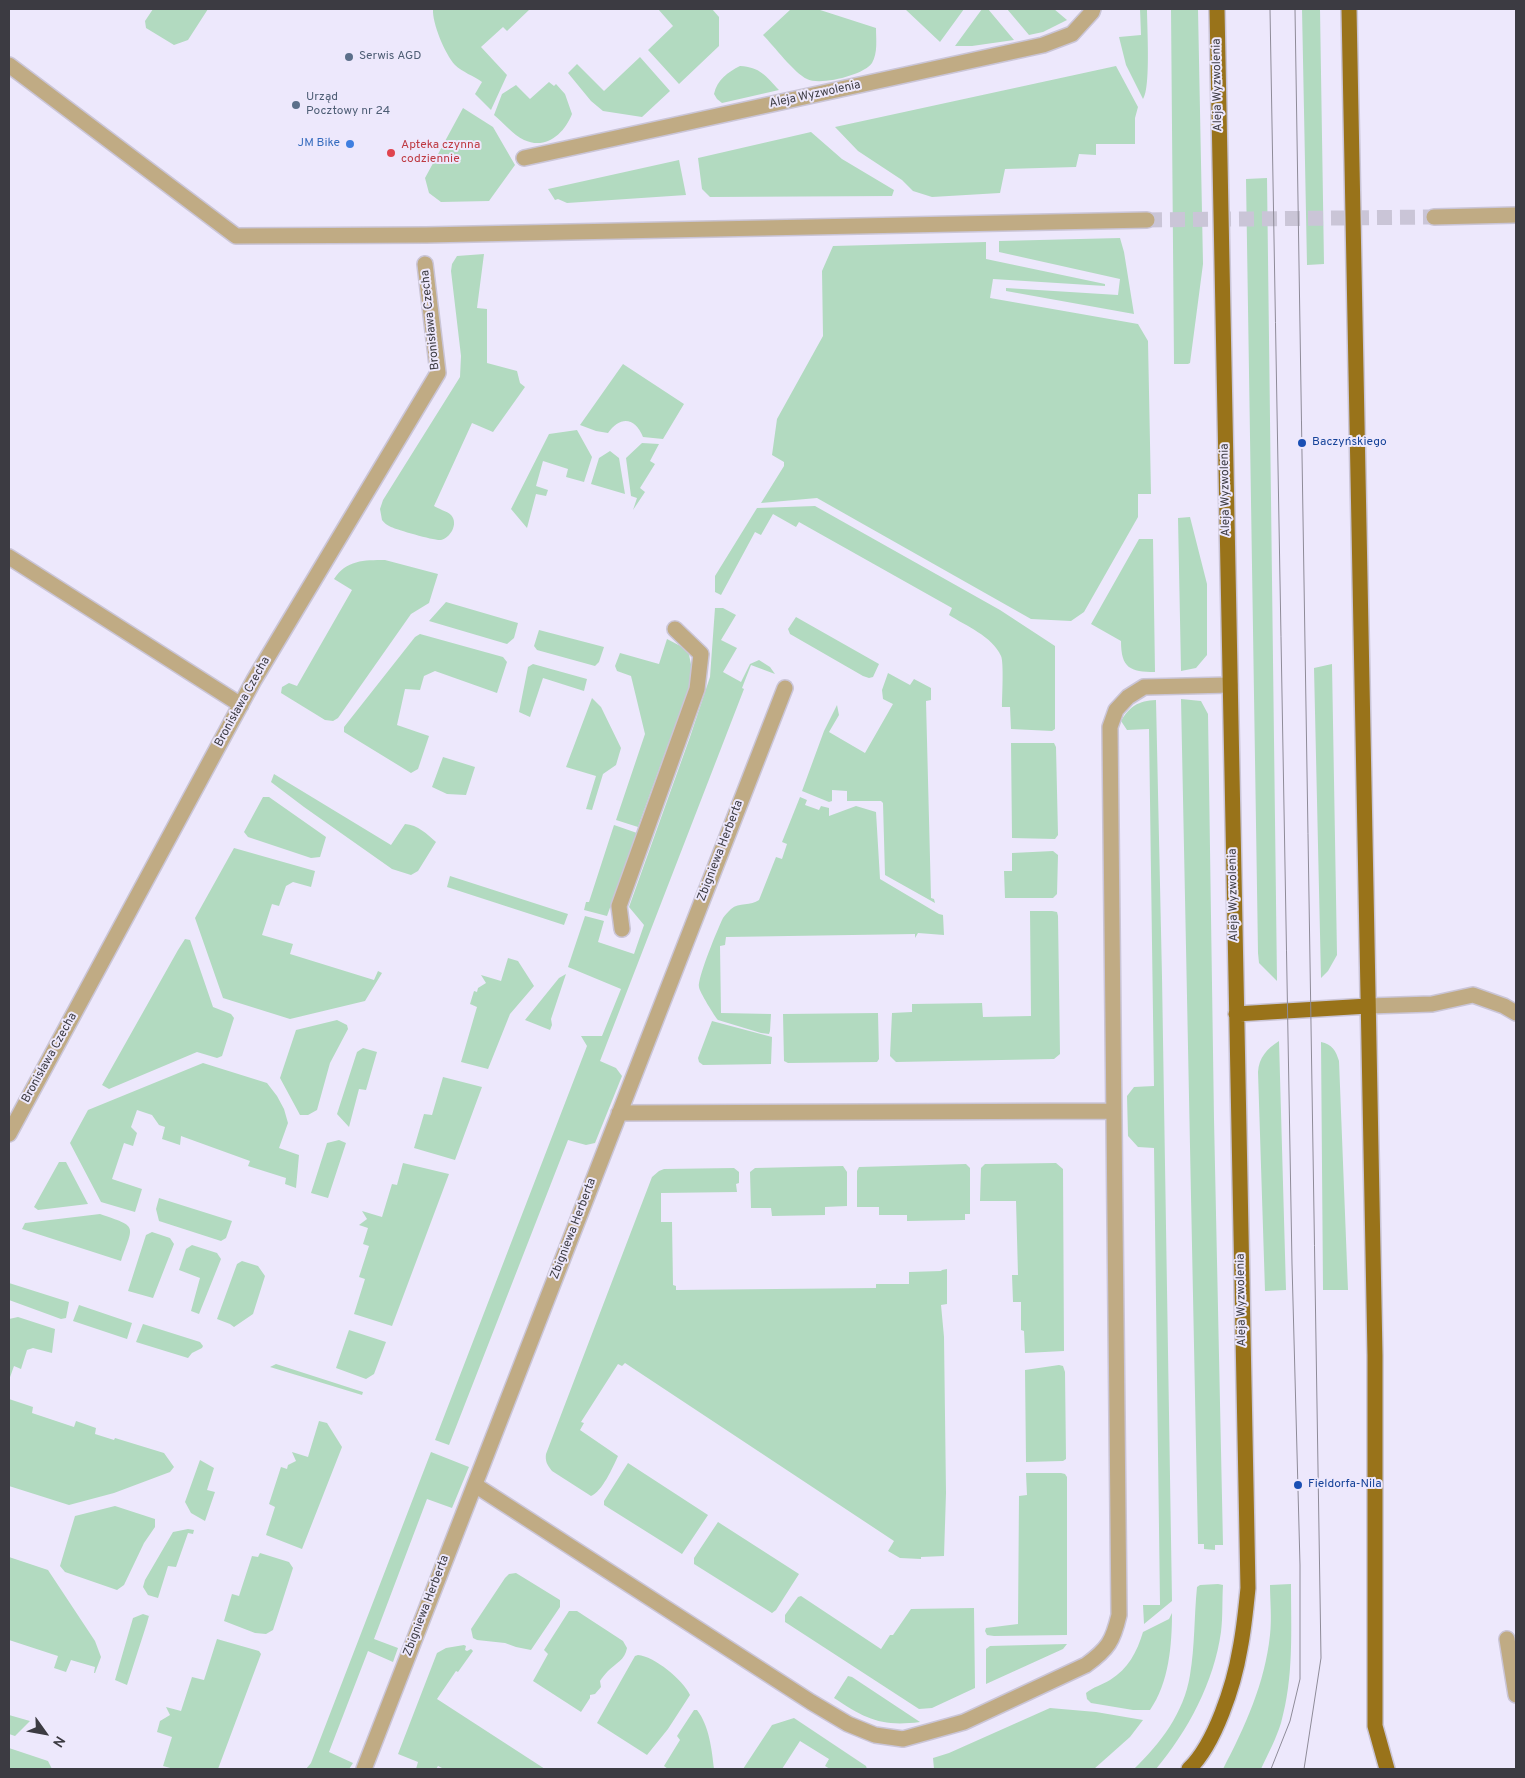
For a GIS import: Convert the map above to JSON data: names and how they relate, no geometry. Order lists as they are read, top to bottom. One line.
{"streets":{"main road":["Aleja Wyzwolenia"],"street":["Bronisława Czecha","Zbigniewa Herberta"]},"places":["Serwis AGD","Urząd Pocztowy nr 24","JM Bike","Apteka czynna codziennie","Baczyńskiego","Fieldorfa-Nila"],"north":"bottom right"}
